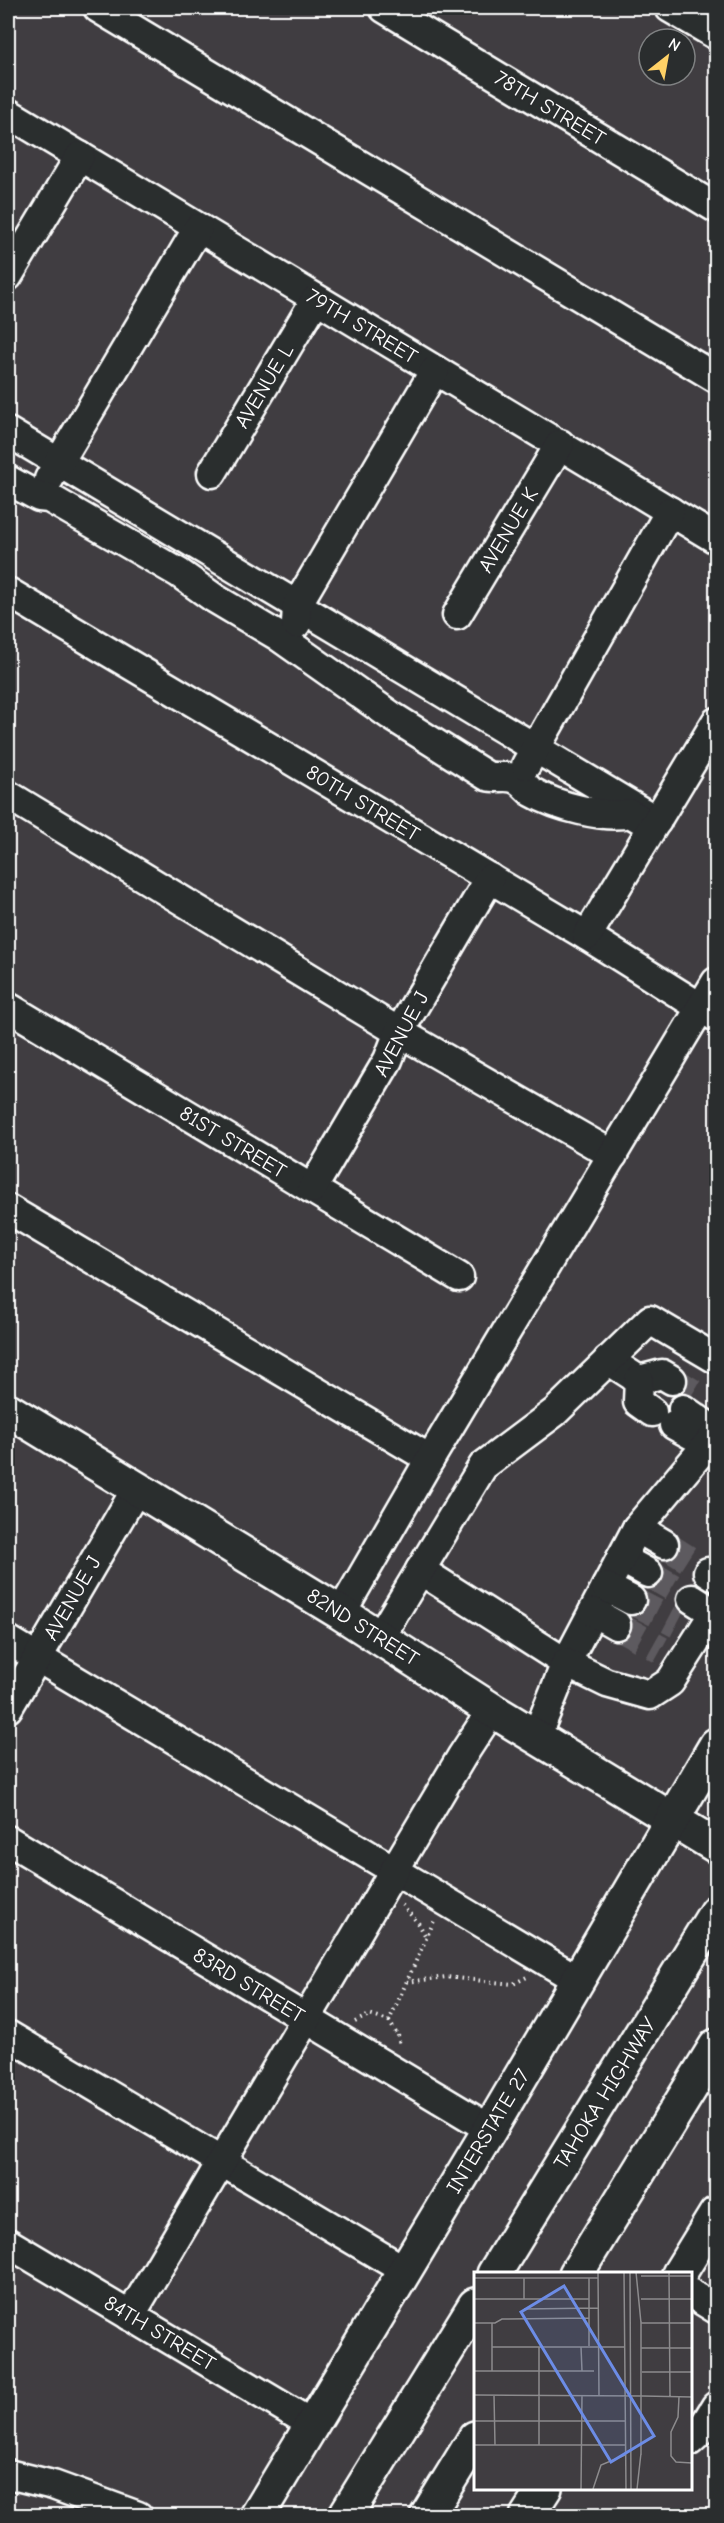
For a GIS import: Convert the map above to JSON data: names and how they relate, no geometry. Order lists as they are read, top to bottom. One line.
{"streets":{"main road":["82ND STREET","TAHOKA HIGHWAY","INTERSTATE 27"],"street":["78TH STREET","79TH STREET","AVENUE L","AVENUE K","80TH STREET","AVENUE J","81ST STREET","83RD STREET","84TH STREET"]},"crossings":[["79TH STREET","AVENUE L"],["79TH STREET","AVENUE K"],["80TH STREET","AVENUE J"],["AVENUE J","81ST STREET"],["AVENUE J","82ND STREET"],["82ND STREET","INTERSTATE 27"],["83RD STREET","INTERSTATE 27"],["INTERSTATE 27","84TH STREET"]],"north":"top right"}
